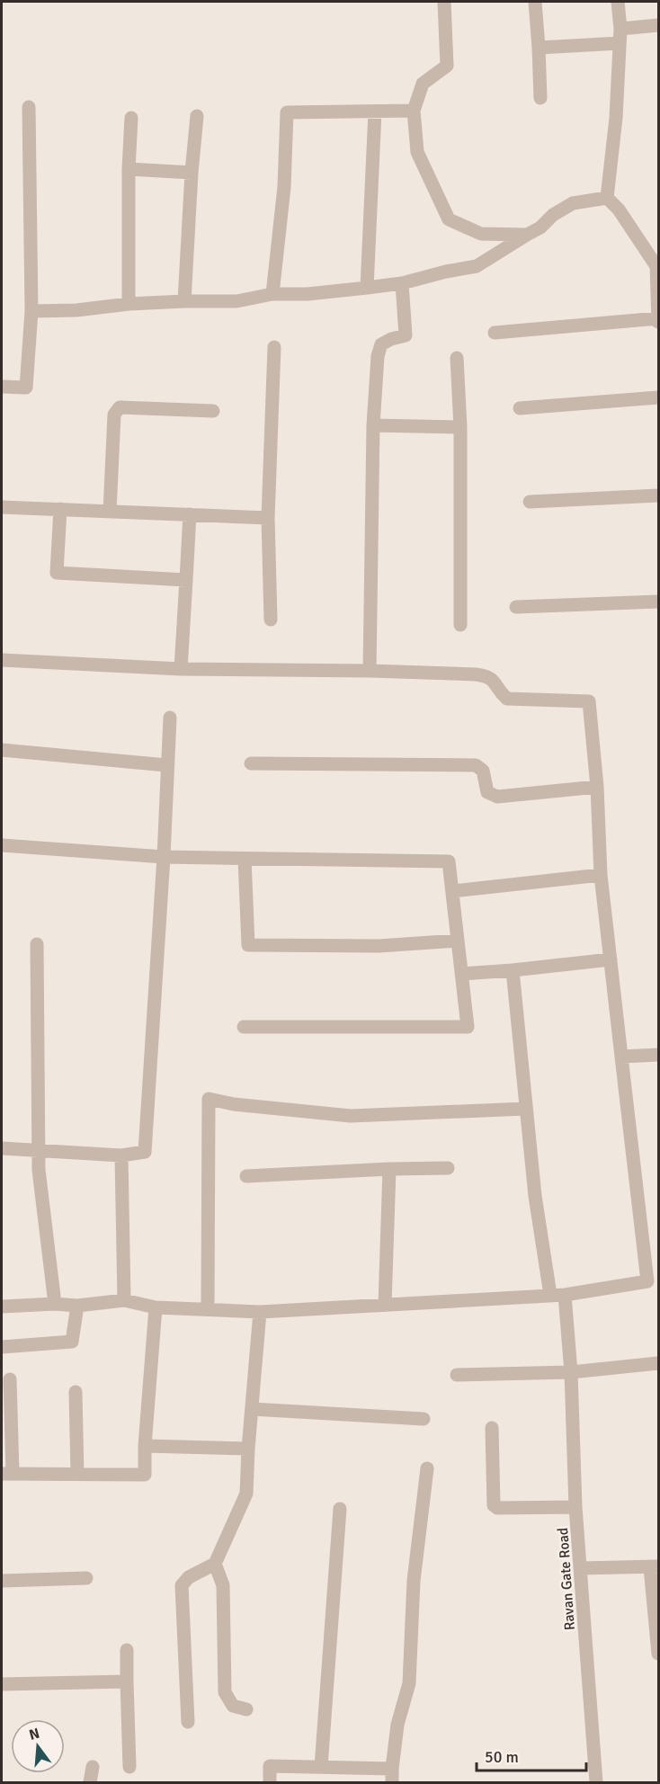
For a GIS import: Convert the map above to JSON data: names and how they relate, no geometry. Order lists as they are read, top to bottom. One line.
{"streets":{"street":["Ravan Gate Road"]},"scale_bar":"50 m","north":"top"}
